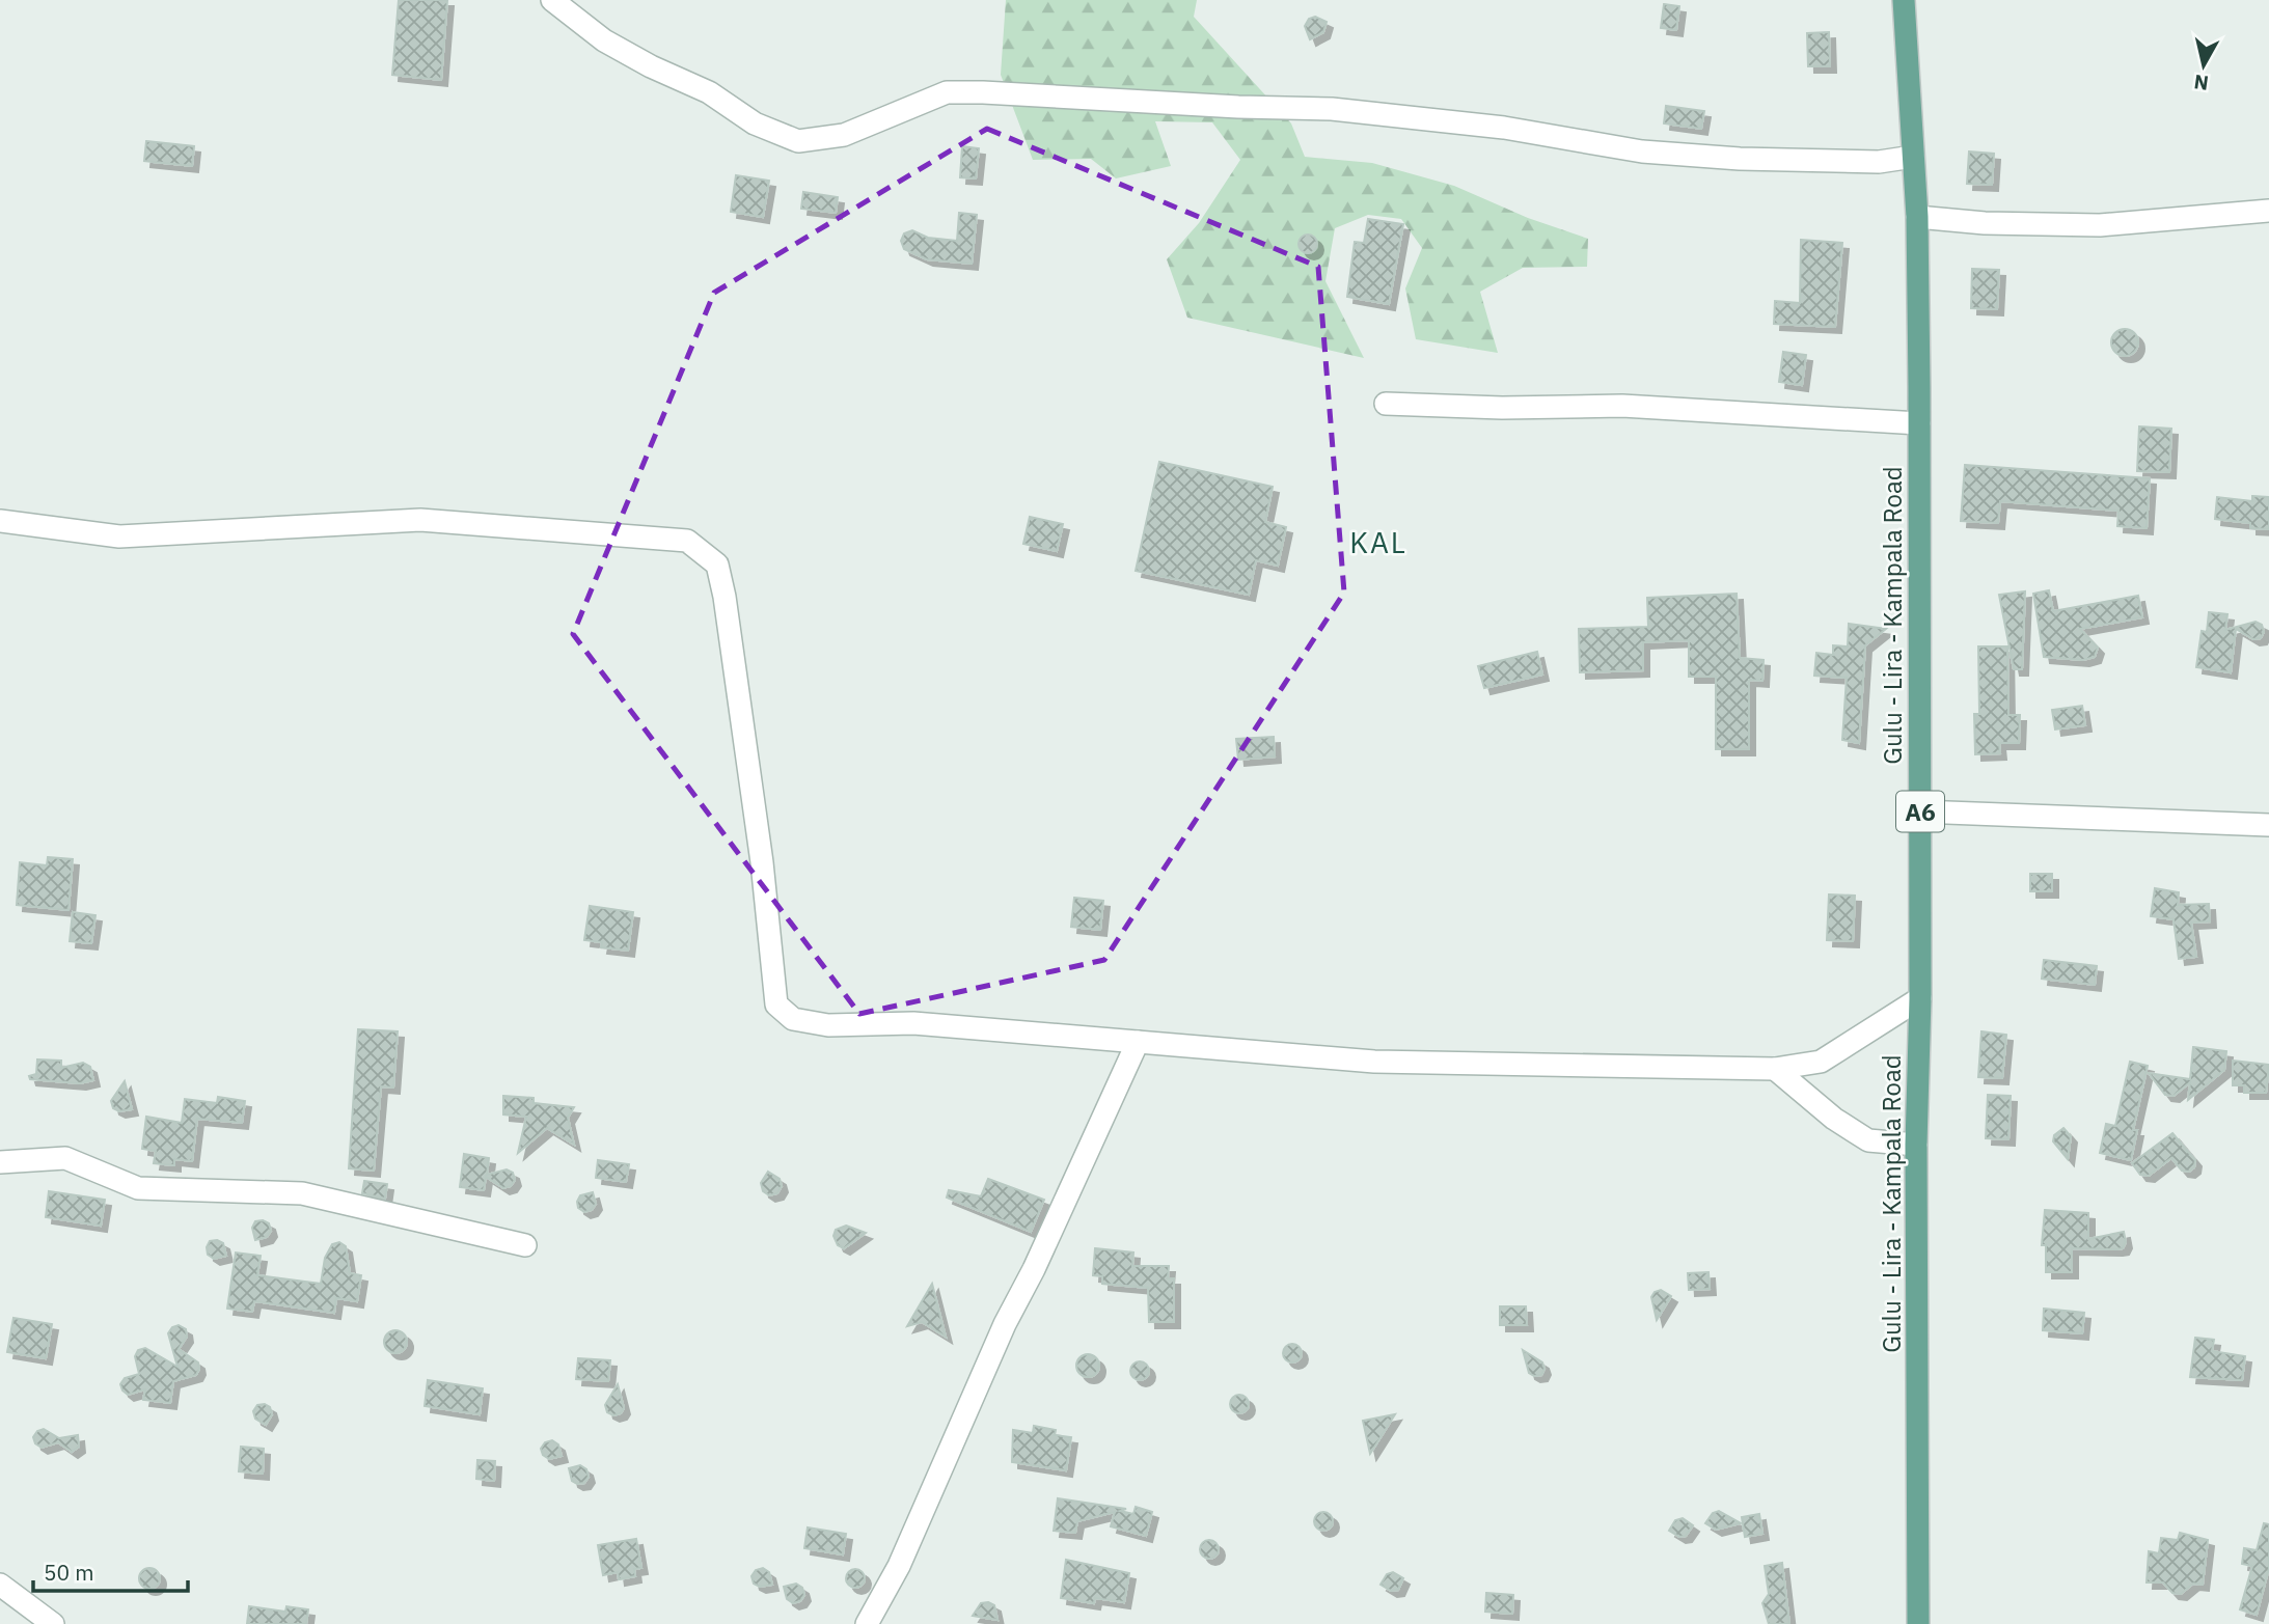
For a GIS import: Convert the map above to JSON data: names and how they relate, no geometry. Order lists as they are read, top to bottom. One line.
{"streets":{"main road":["Gulu - Lira - Kampala Road","A6"]},"districts":["KAL"],"scale_bar":"50 m","north":"bottom"}
